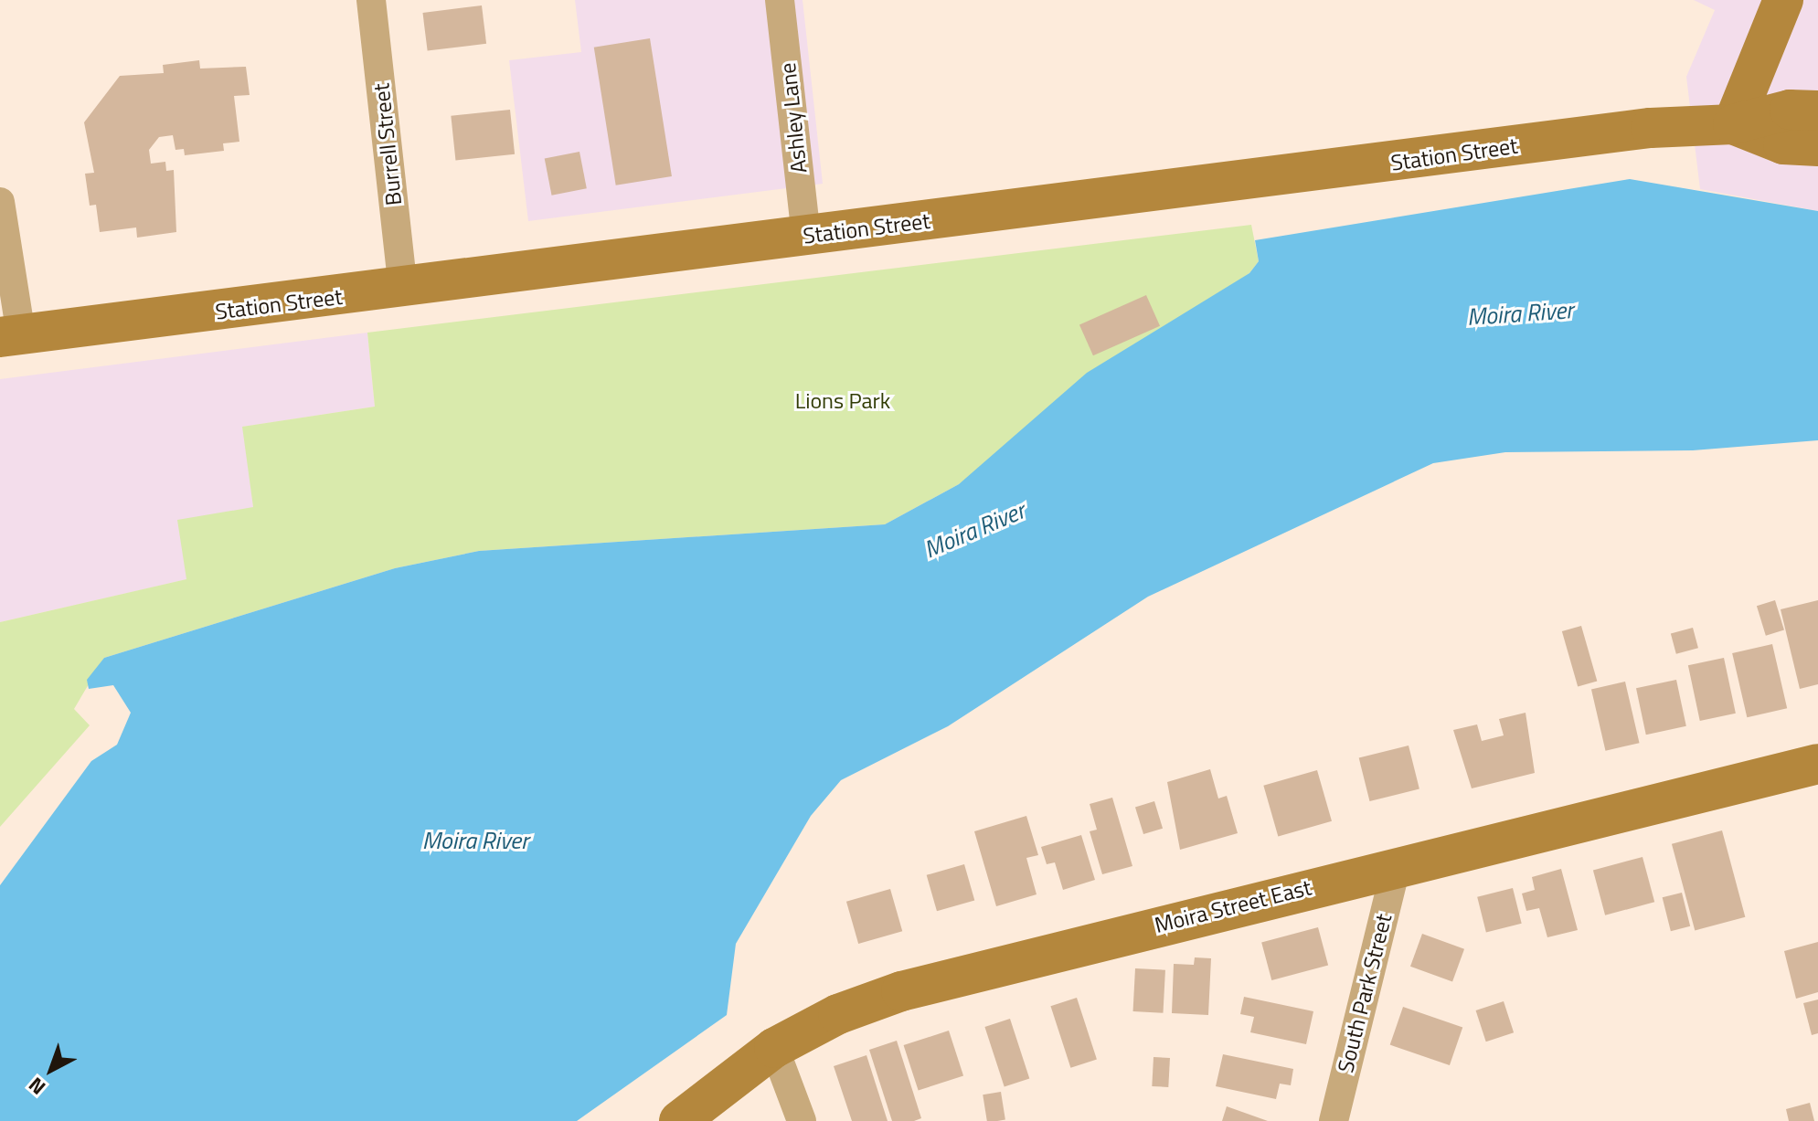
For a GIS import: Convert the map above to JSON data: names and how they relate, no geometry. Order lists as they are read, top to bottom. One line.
{"streets":{"main road":["Station Street","Moira Street East"],"street":["Ashley Lane","Burrell Street","South Park Street"]},"crossings":[["Ashley Lane","Station Street"],["Burrell Street","Station Street"],["Moira Street East","South Park Street"]],"water":["Moira River"],"parks":["Lions Park"],"north":"bottom left"}
